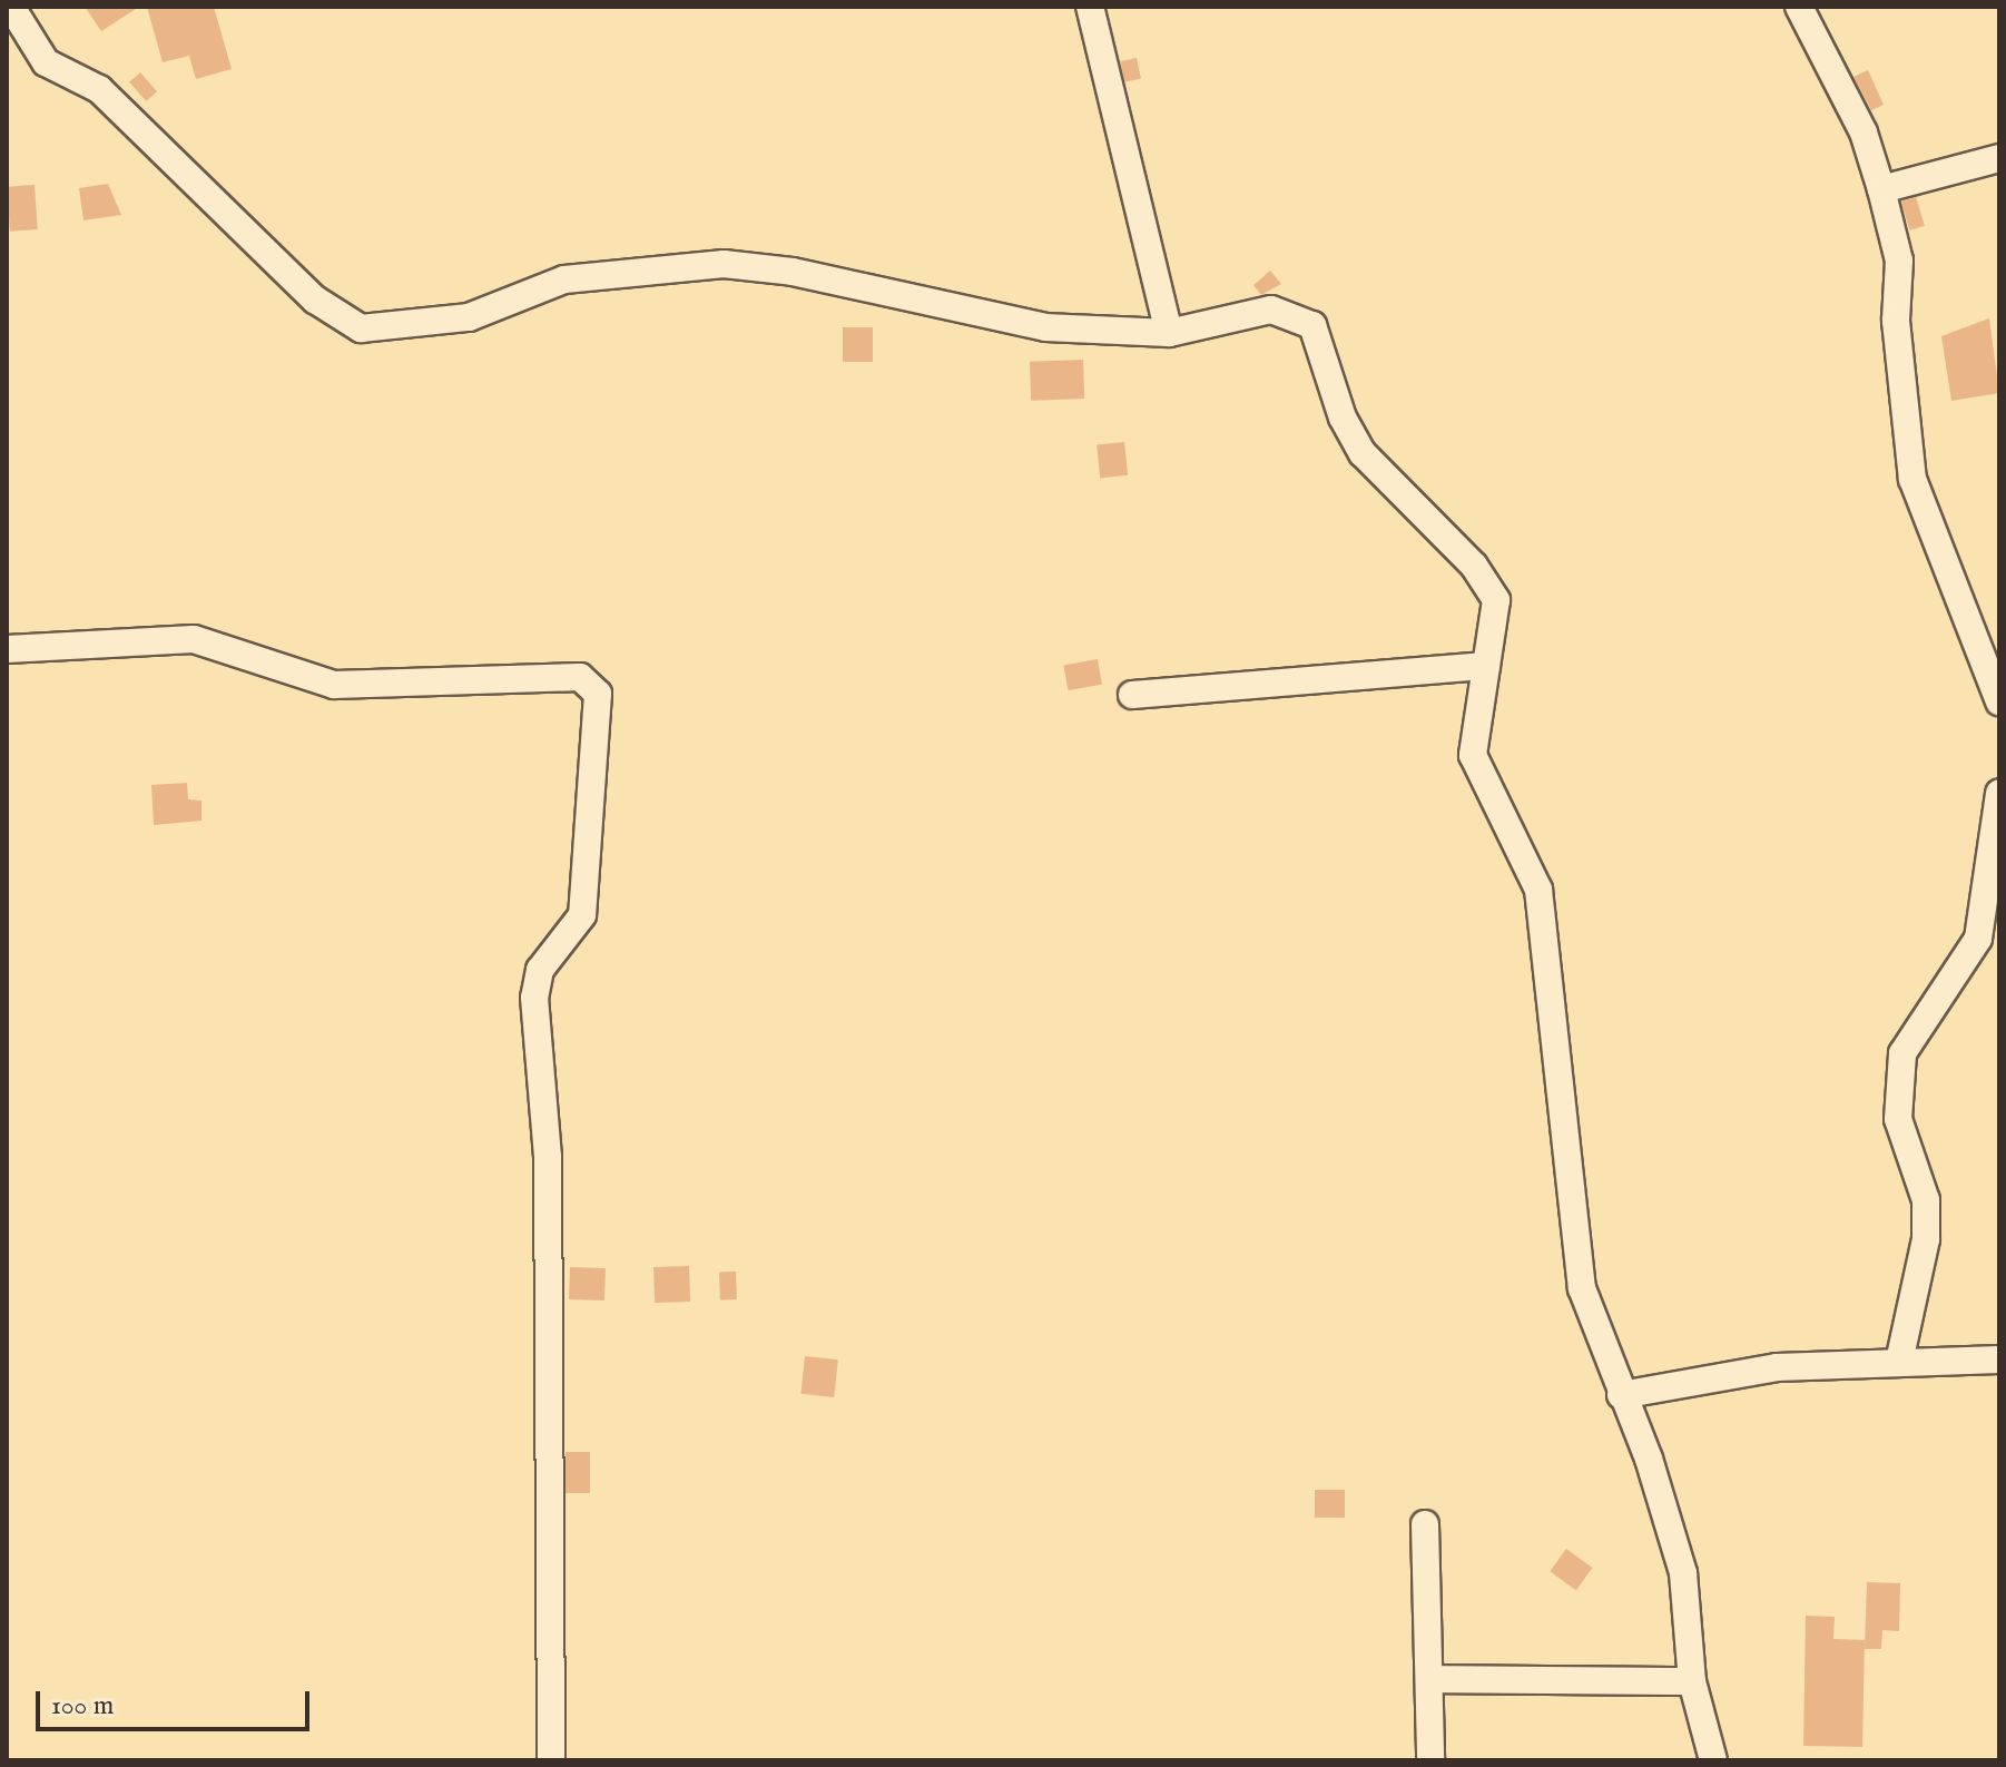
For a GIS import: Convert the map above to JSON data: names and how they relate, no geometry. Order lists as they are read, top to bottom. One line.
{"scale_bar":"100 m"}
